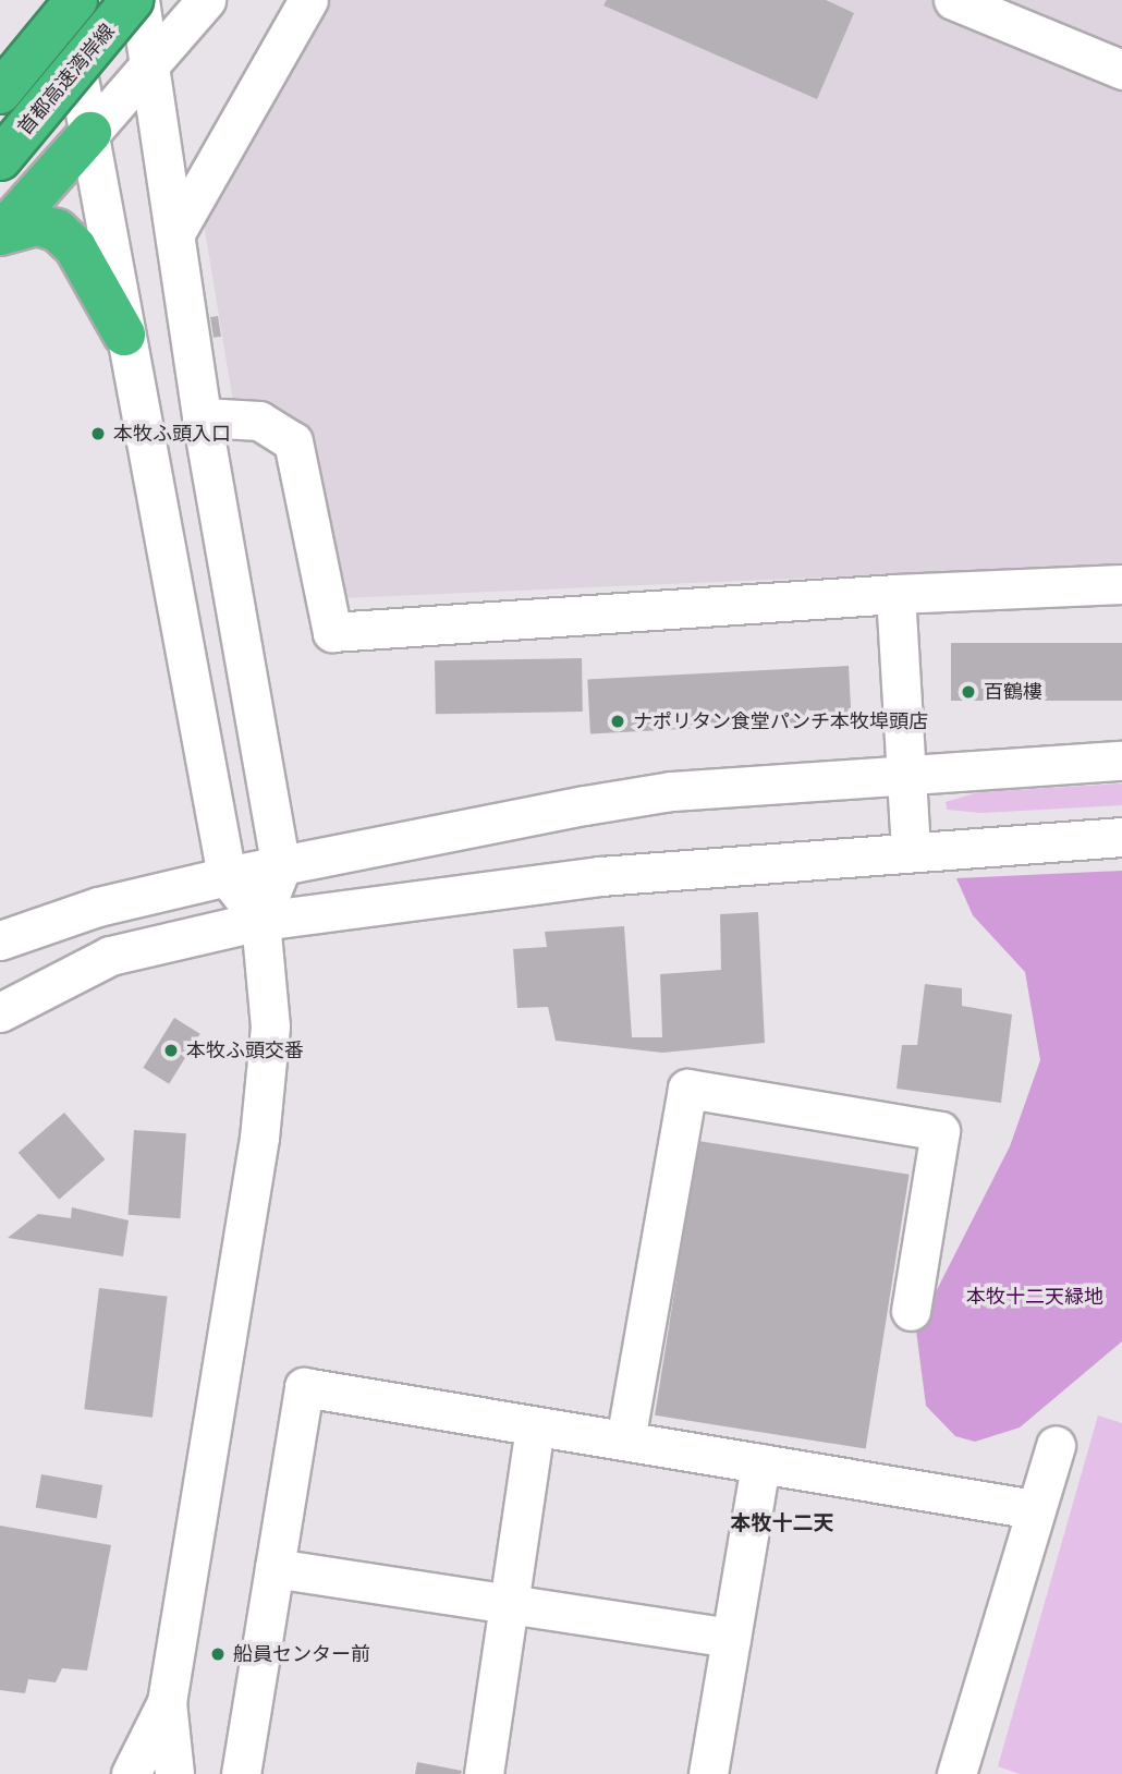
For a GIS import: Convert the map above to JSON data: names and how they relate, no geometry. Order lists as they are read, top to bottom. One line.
{"streets":{"highway":["首都高速湾岸線"]},"districts":["本牧十二天"],"parks":["本牧十二天緑地"],"places":["本牧ふ頭入口","百鶴樓","ナポリタン食堂パンチ本牧埠頭店","本牧ふ頭交番","船員センター前"]}
